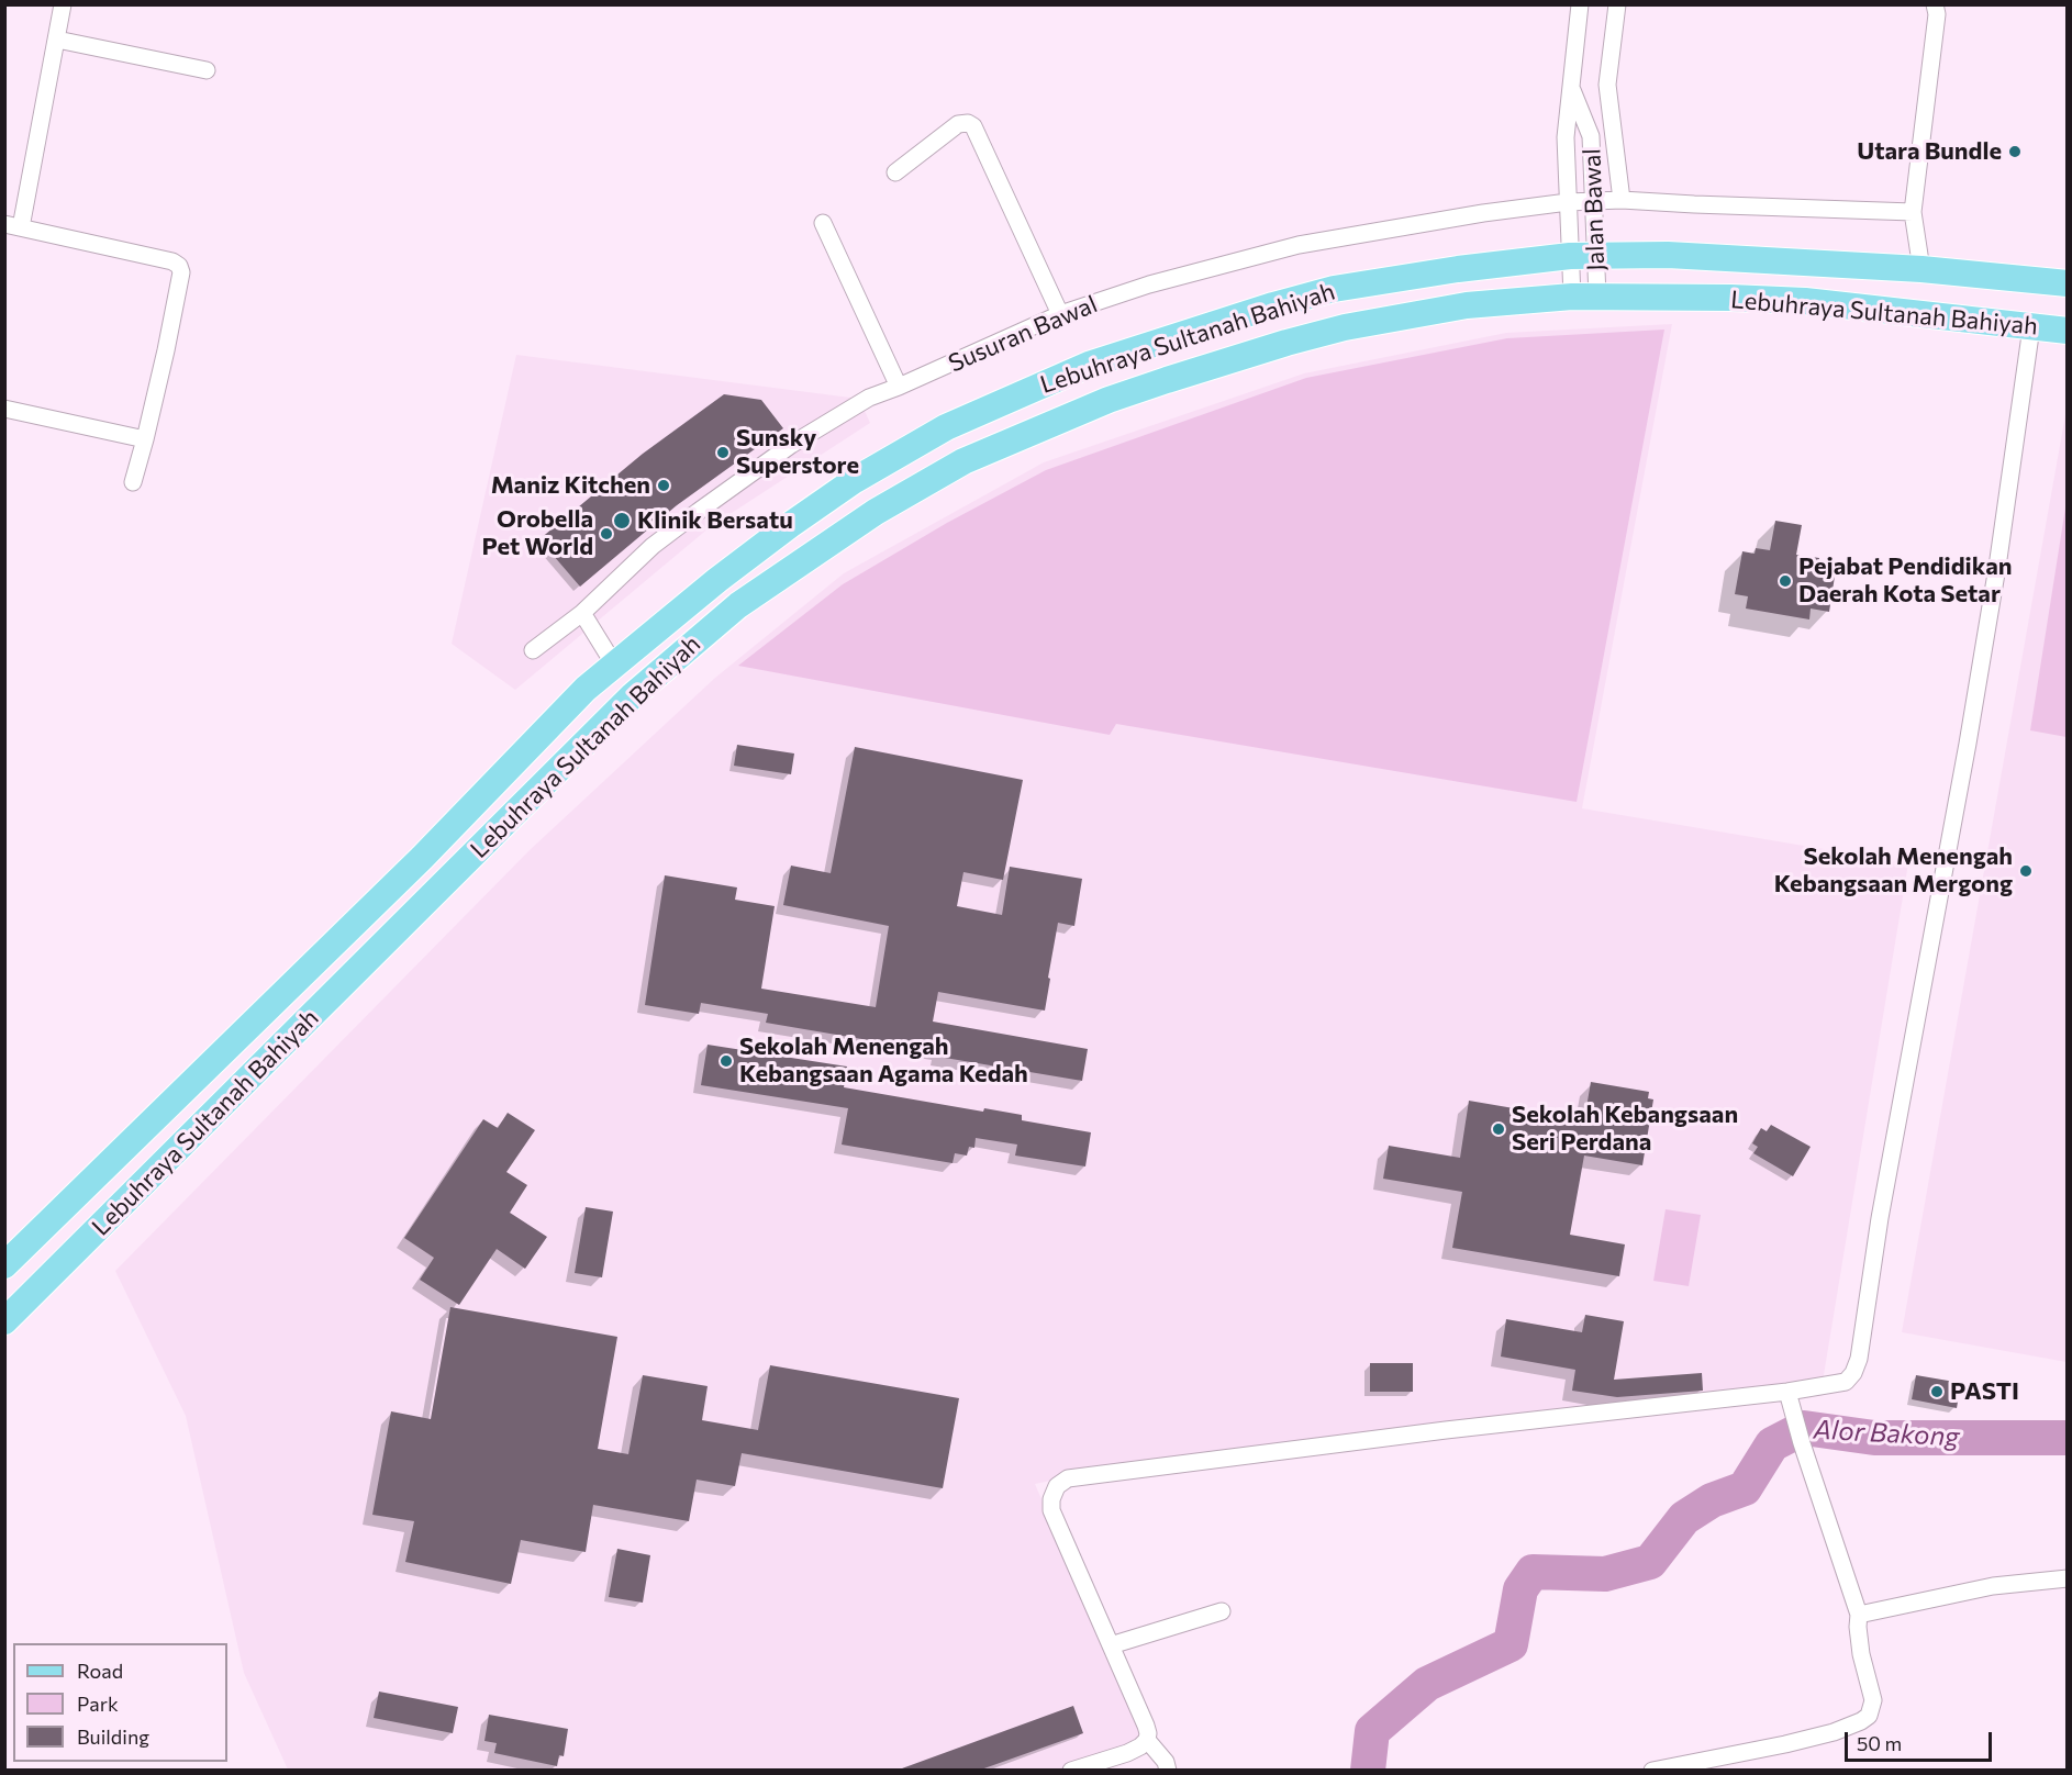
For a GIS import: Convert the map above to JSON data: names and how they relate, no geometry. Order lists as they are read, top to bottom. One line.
{"streets":{"main road":["Lebuhraya Sultanah Bahiyah"],"street":["Jalan Bawal","Susuran Bawal"]},"crossings":[["Jalan Bawal","Lebuhraya Sultanah Bahiyah"],["Jalan Bawal","Susuran Bawal"]],"water":["Alor Bakong"],"places":["Utara Bundle","Sunsky Superstore","Maniz Kitchen","Klinik Bersatu","Orobella Pet World","Pejabat Pendidikan Daerah Kota Setar","Sekolah Menengah Kebangsaan Mergong","Sekolah Menengah Kebangsaan Agama Kedah","Sekolah Kebangsaan Seri Perdana","PASTI"],"legend":["Road","Park","Building"],"scale_bar":"50 m"}
